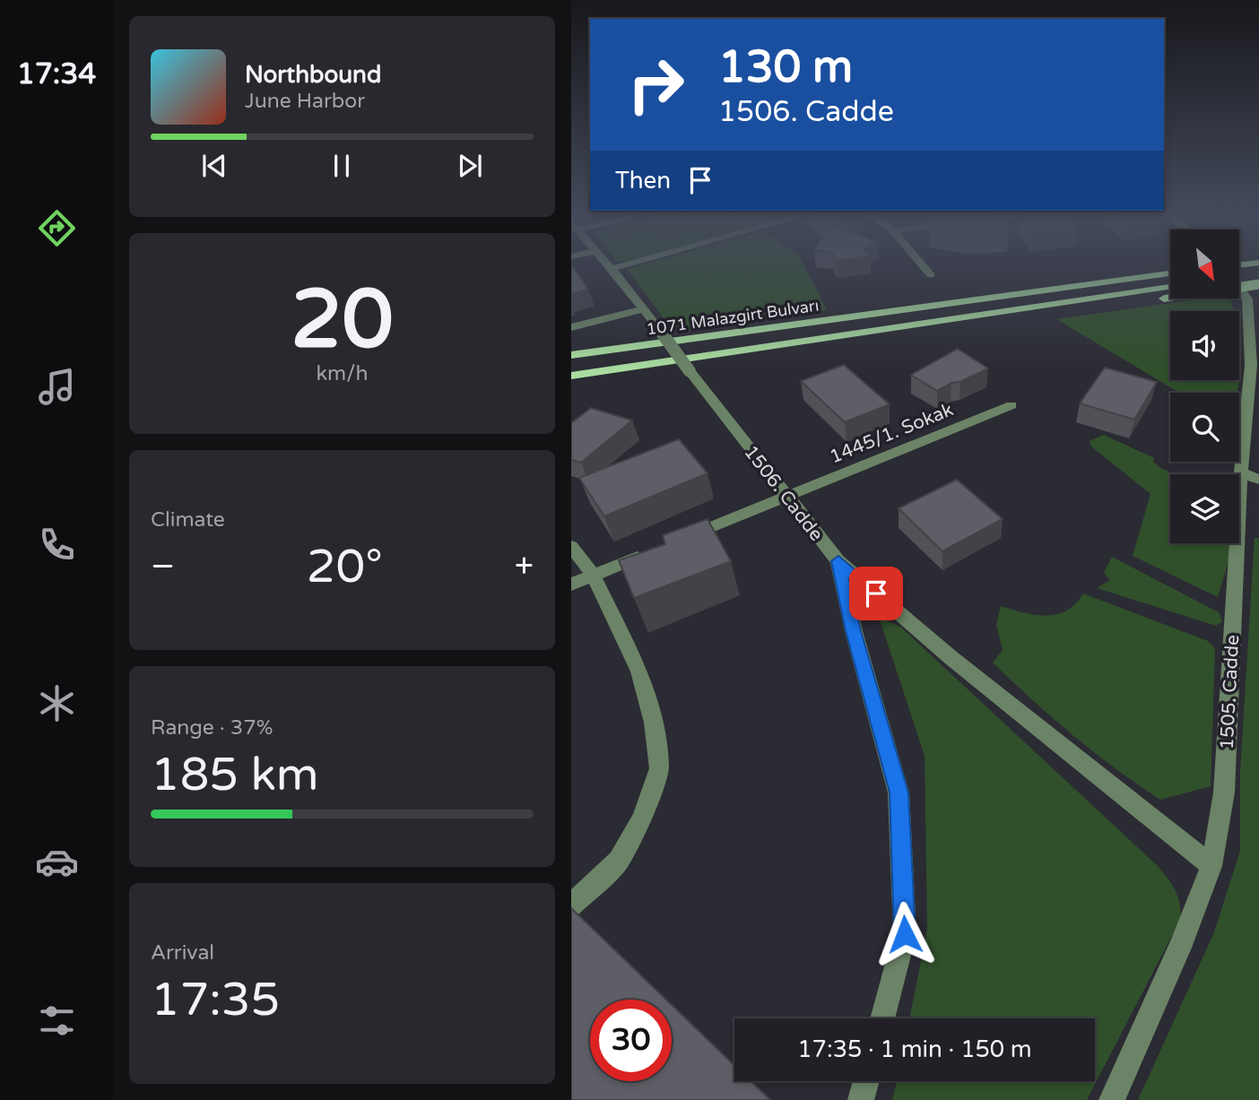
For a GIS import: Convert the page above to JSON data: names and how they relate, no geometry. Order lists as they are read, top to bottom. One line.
{"streets":{"main road":["1071 Malazgirt Bulvarı"],"street":["1445/1. Sokak","1506. Cadde","1505. Cadde"]},"crossings":[["1445/1. Sokak","1506. Cadde"],["1506. Cadde","1505. Cadde"]],"north":"bottom right","page":{"tabs":"17:34","turn":["130 m","1506. Cadde"],"song":["Northbound","June Harbor"],"then":"Then","tile":[["20","km/h"],"Climate",["Range · 37%","185 km"],["Arrival","17:35"]],"heat":["−","20°","+"],"limit":"30","trip":"17:35 · 1 min · 150 m"}}
